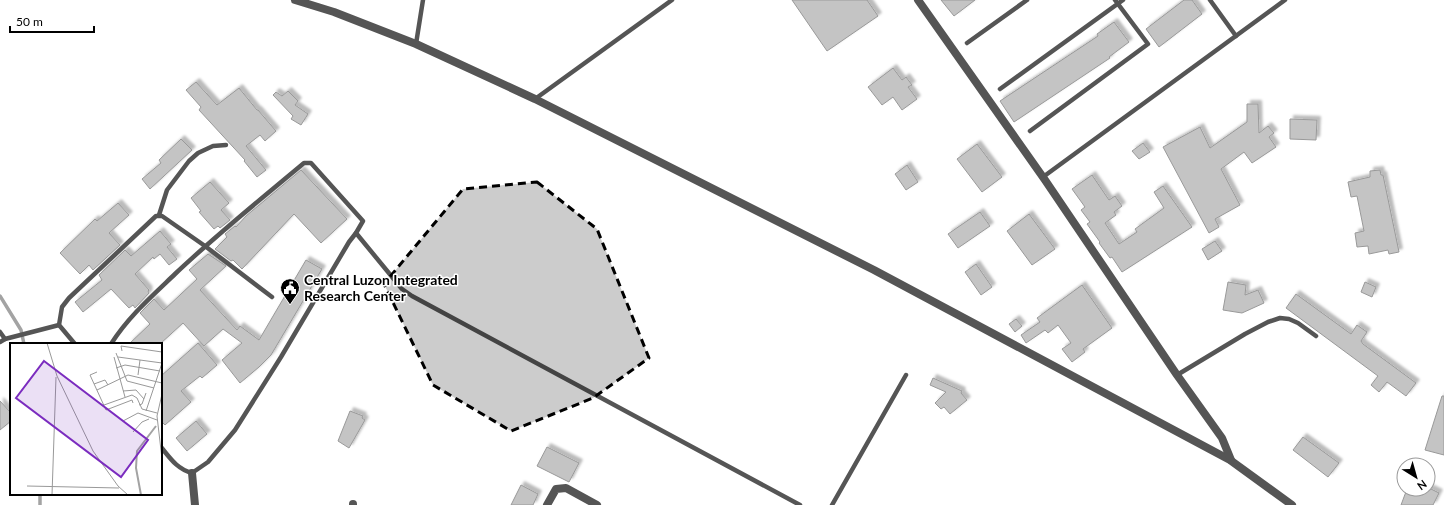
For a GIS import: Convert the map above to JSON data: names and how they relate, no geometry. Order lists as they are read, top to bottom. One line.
{"places":{"public building":["Central Luzon Integrated Research Center"]},"scale_bar":"50 m","north":"bottom right"}
